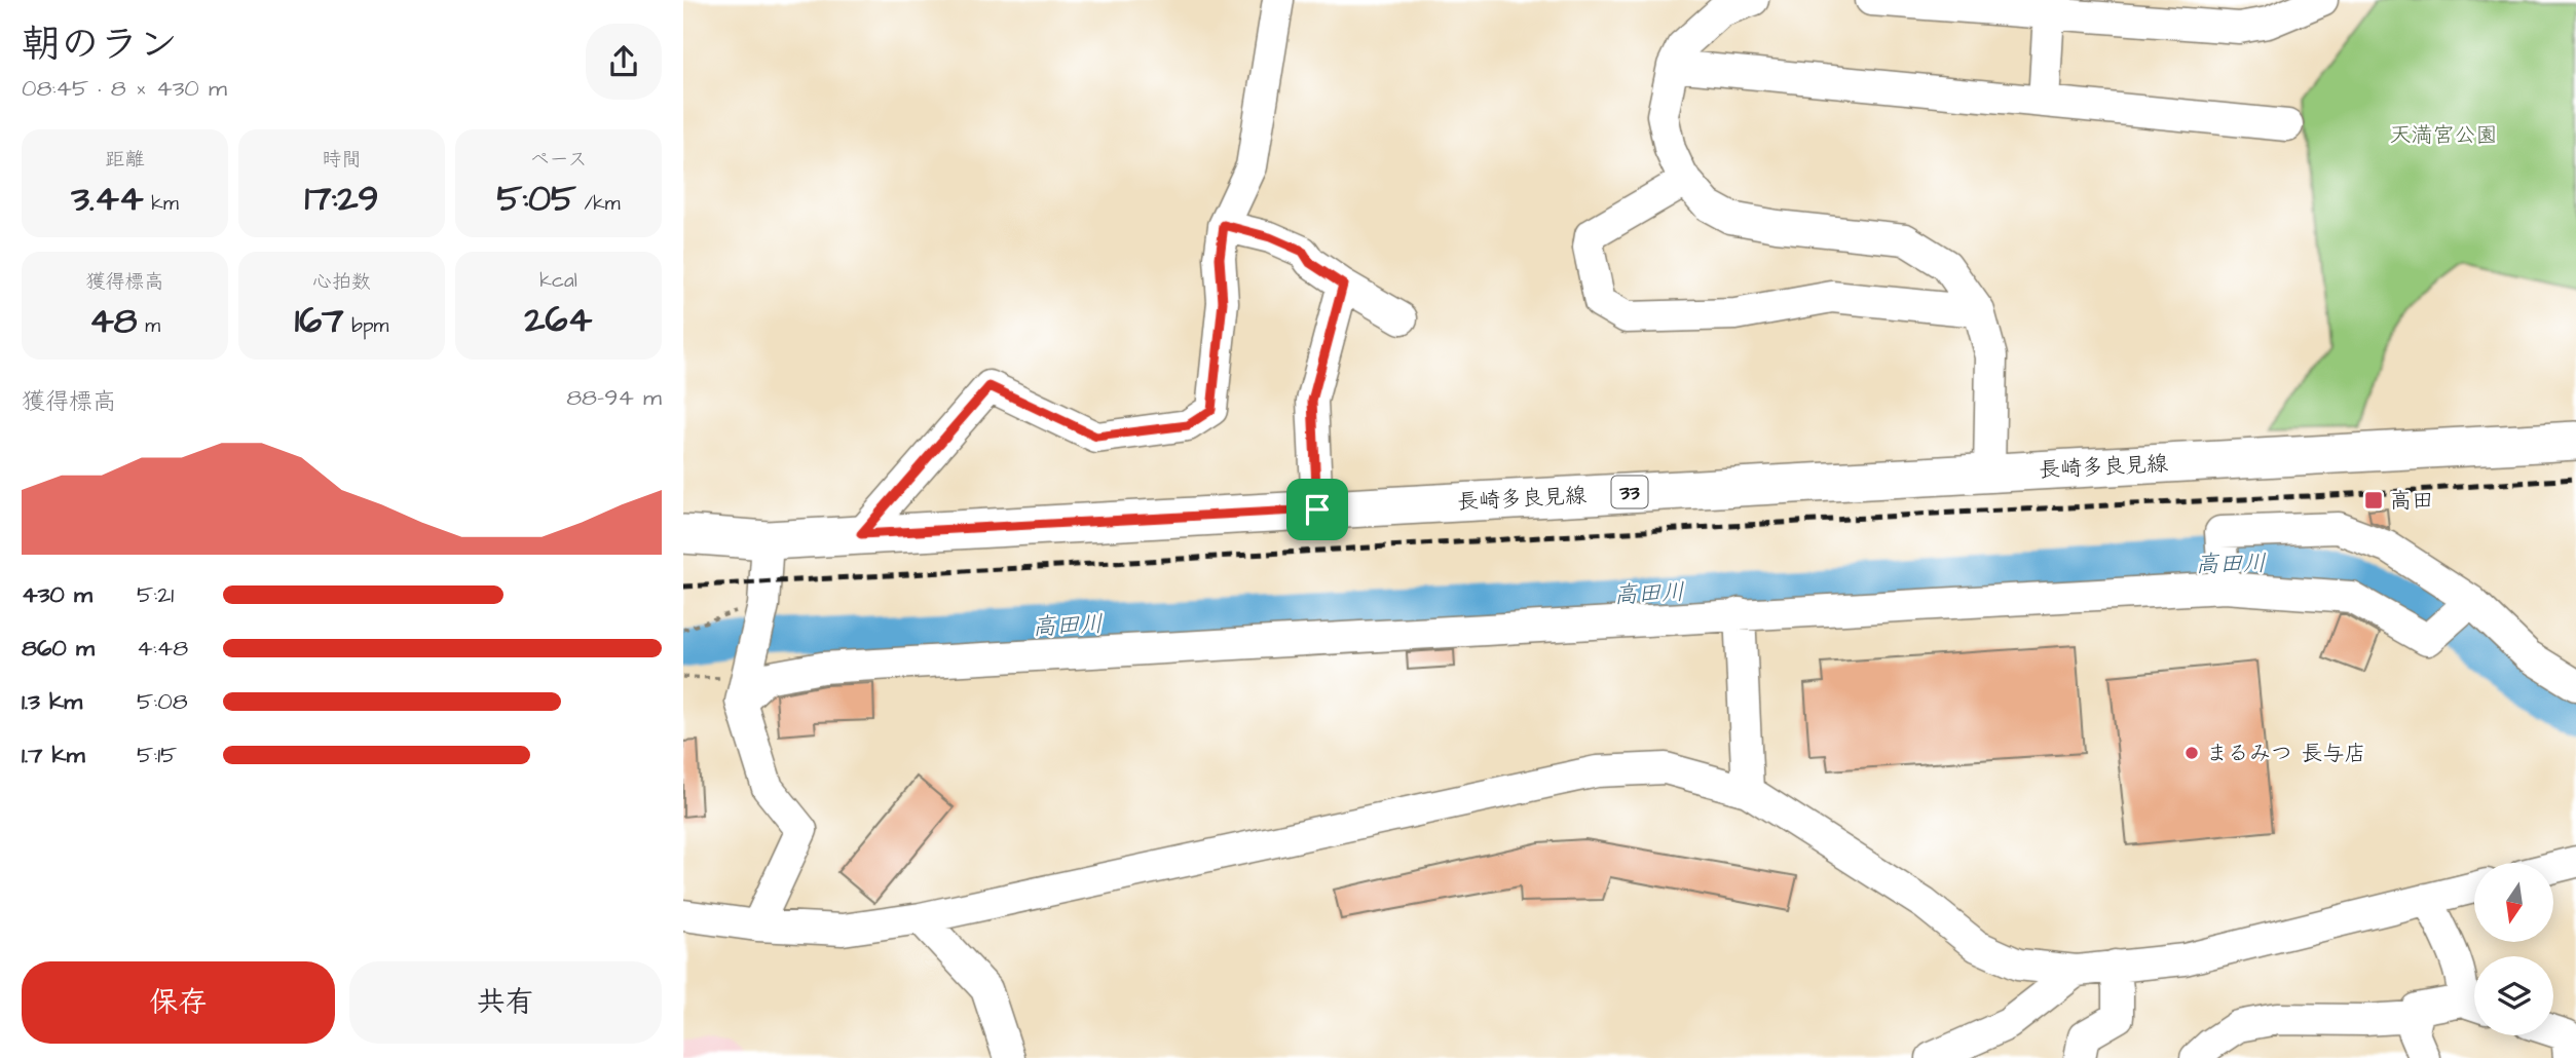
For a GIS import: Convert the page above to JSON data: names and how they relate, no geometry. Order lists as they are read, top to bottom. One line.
{"streets":{"main road":["長崎多良見線","33"]},"water":["高田川"],"parks":["天満宮公園"],"places":{"transit":["高田"],"other":["まるみつ 長与店"]},"north":"bottom","page":{"heading":["朝のラン","08:45 · 8 × 430 m"],"stats":[["距離","3.44 km"],["時間","17:29"],["ペース","5:05 /km"],["獲得標高","48 m"],["心拍数","167 bpm"],["kcal","264"]],"chart":["獲得標高","88–94 m"],"list":[{"name":"430 m","note":"5:21"},{"name":"860 m","note":"4:48"},{"name":"1.3 km","note":"5:08"},{"name":"1.7 km","note":"5:15"}],"buttons":["保存","共有"]}}
